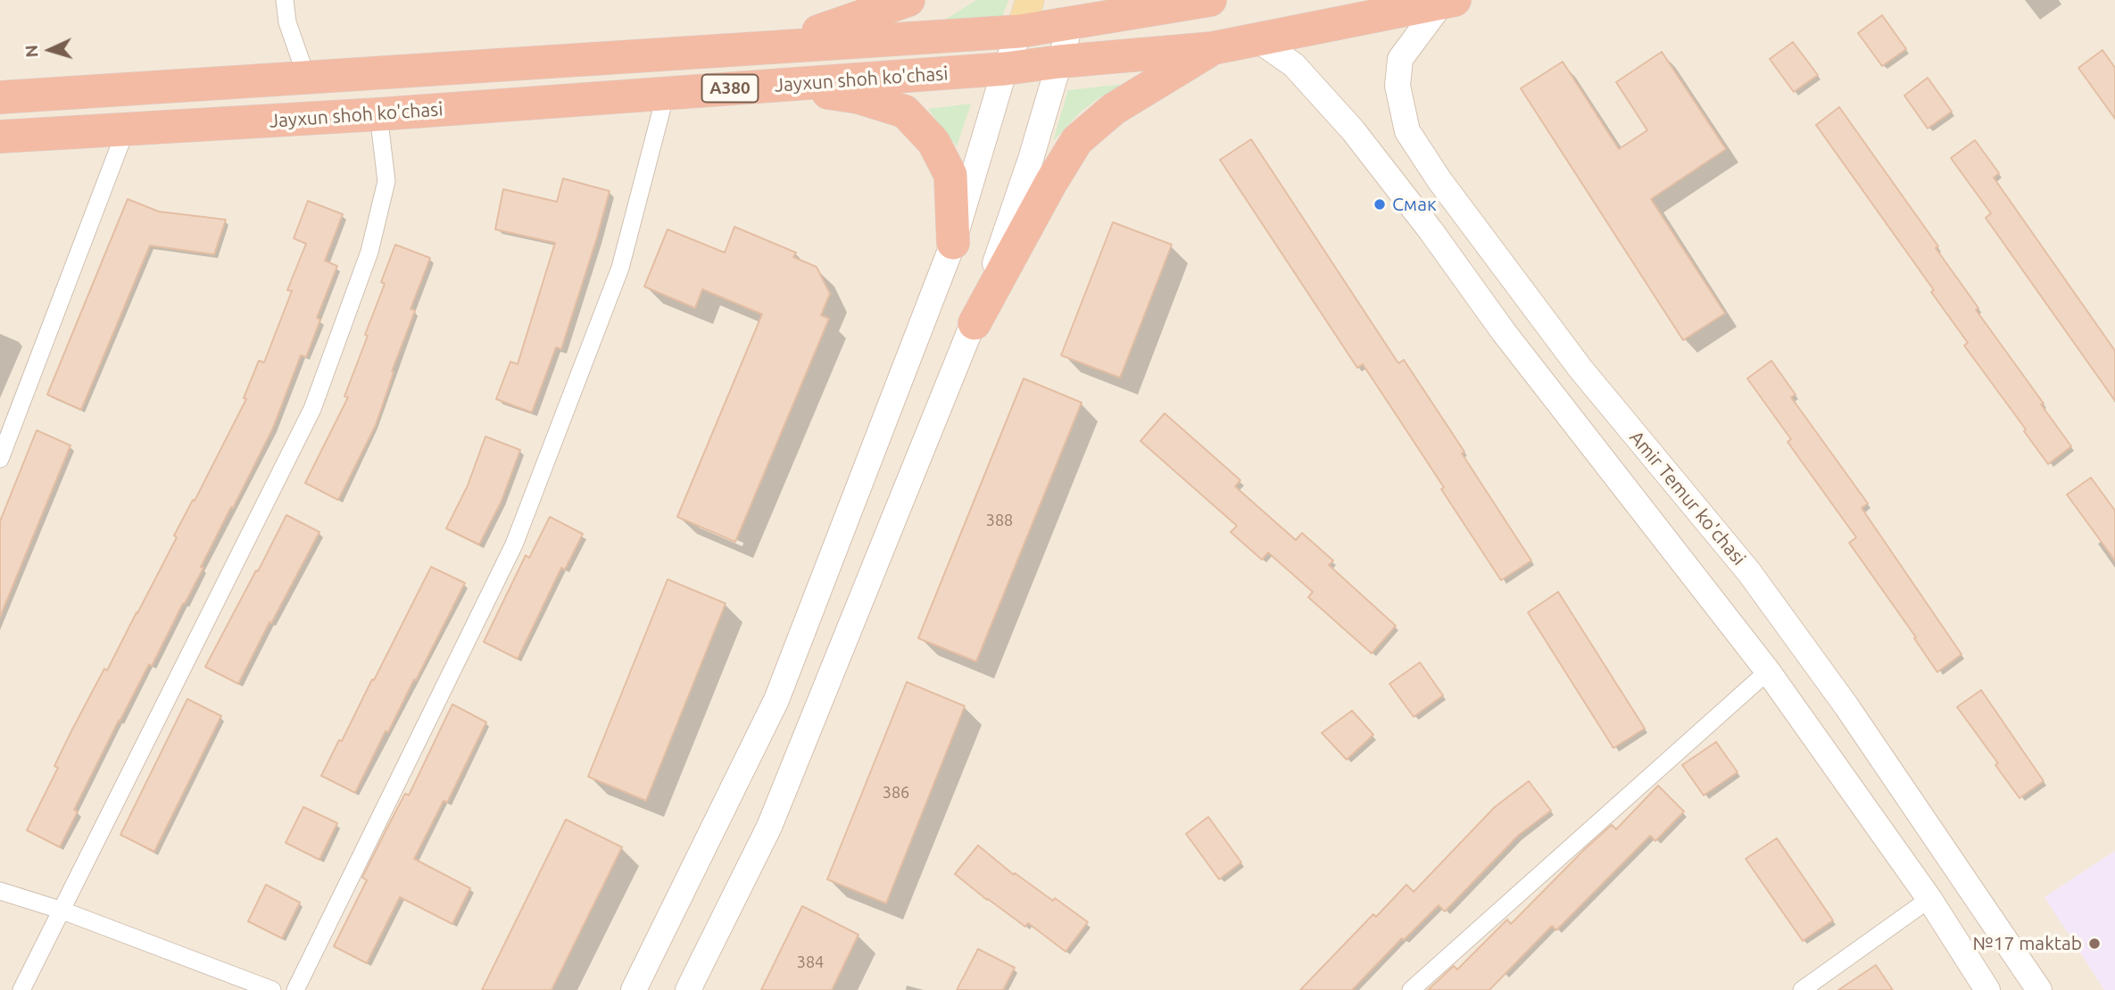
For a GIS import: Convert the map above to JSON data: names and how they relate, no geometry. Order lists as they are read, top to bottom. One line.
{"streets":{"highway":["Jayxun shoh ko'chasi","A380"],"main road":["Amir Temur ko'chasi"]},"crossings":[["Jayxun shoh ko'chasi","Amir Temur ko'chasi"]],"places":["Смак","№17 maktab"],"house_numbers":["388","386","384"],"north":"left"}
